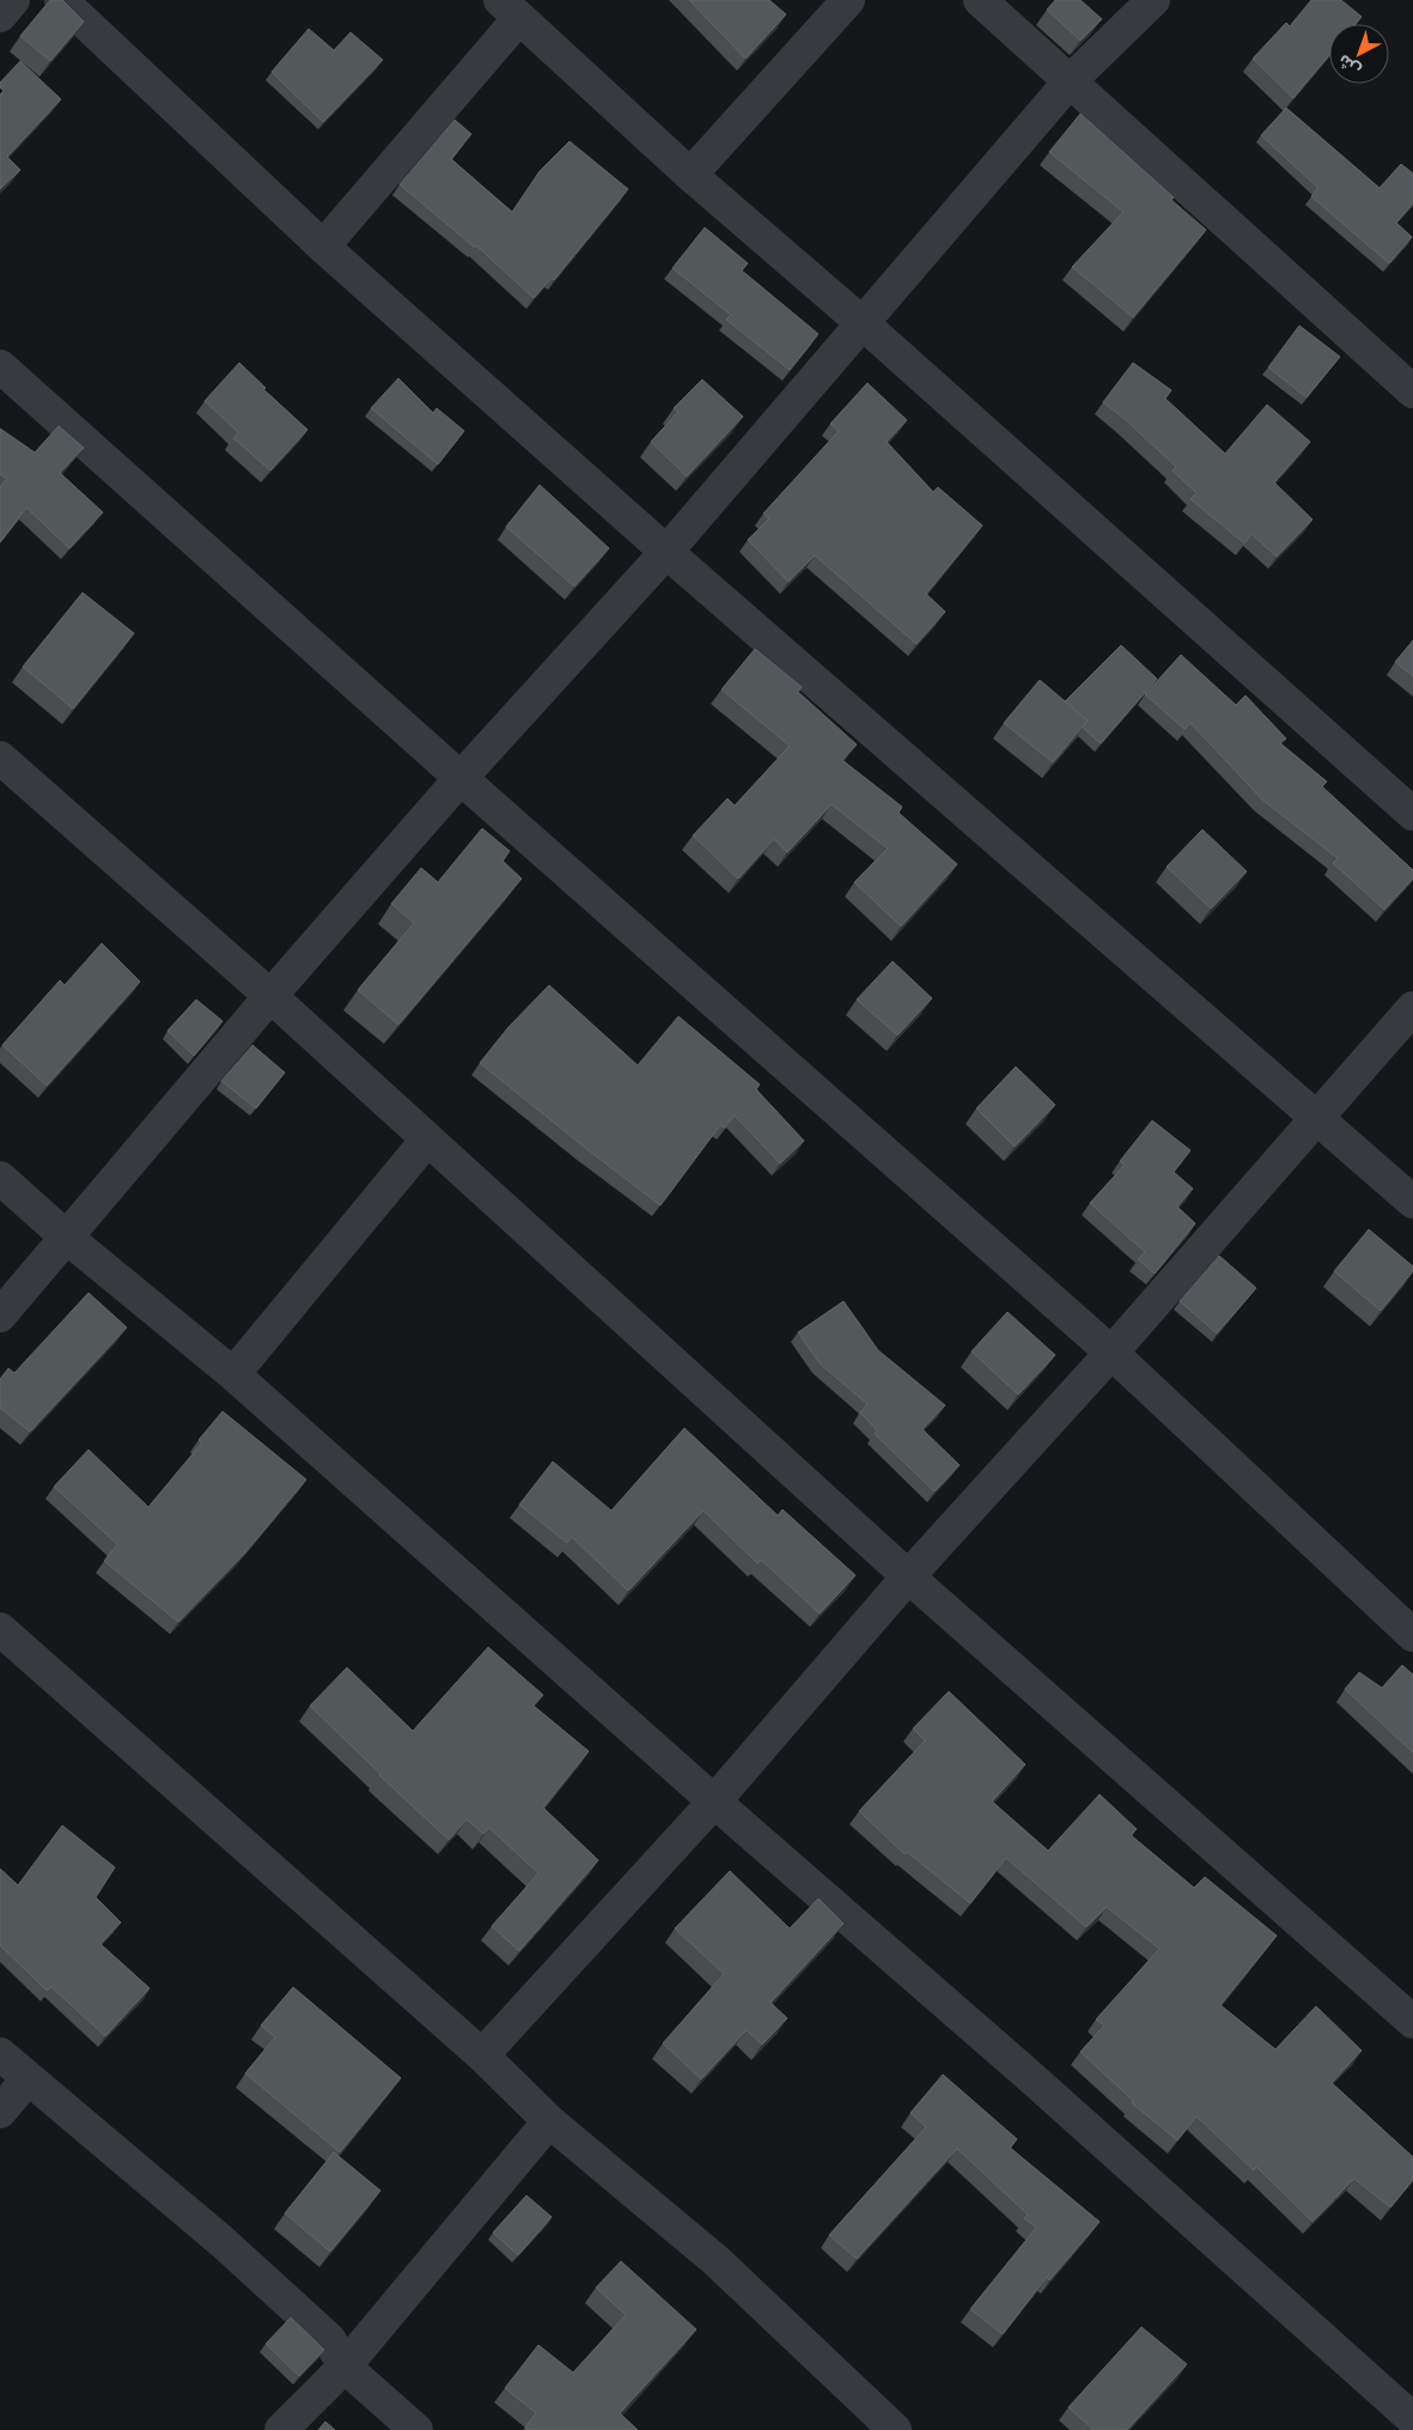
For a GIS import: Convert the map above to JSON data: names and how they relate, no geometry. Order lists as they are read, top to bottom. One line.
{"north":"bottom left"}
